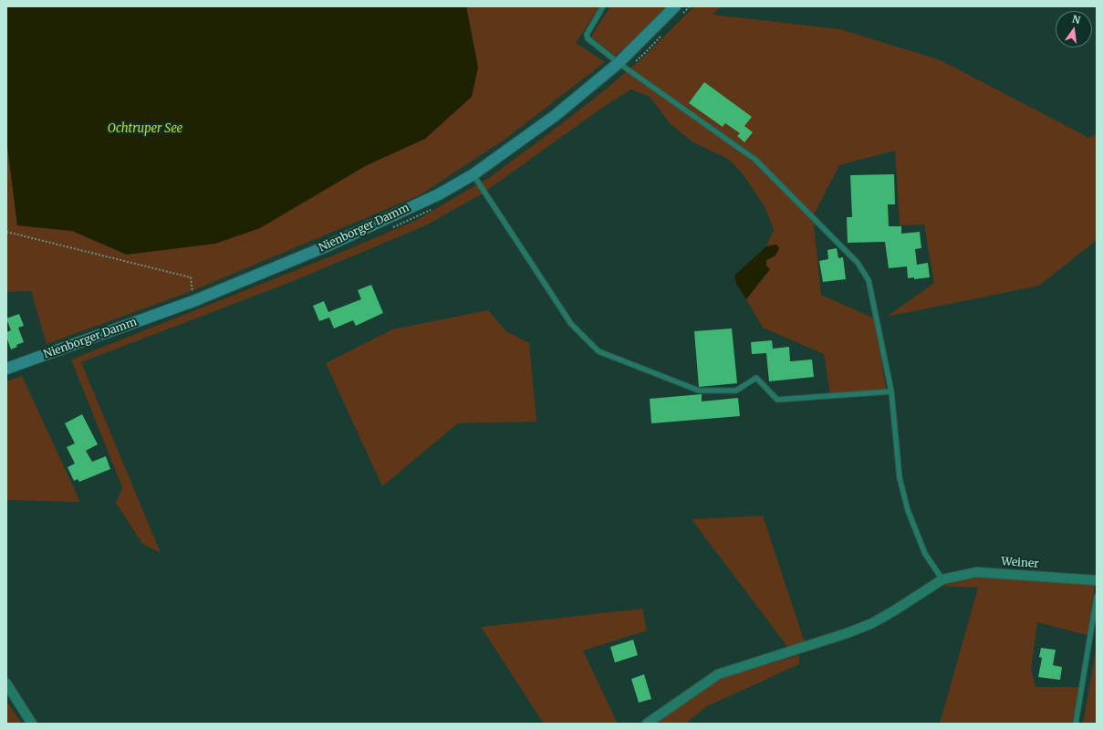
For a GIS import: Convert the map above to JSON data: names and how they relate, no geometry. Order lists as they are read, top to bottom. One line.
{"streets":{"main road":["Nienborger Damm"],"street":["Weiner"]},"water":["Ochtruper See"],"north":"top"}
